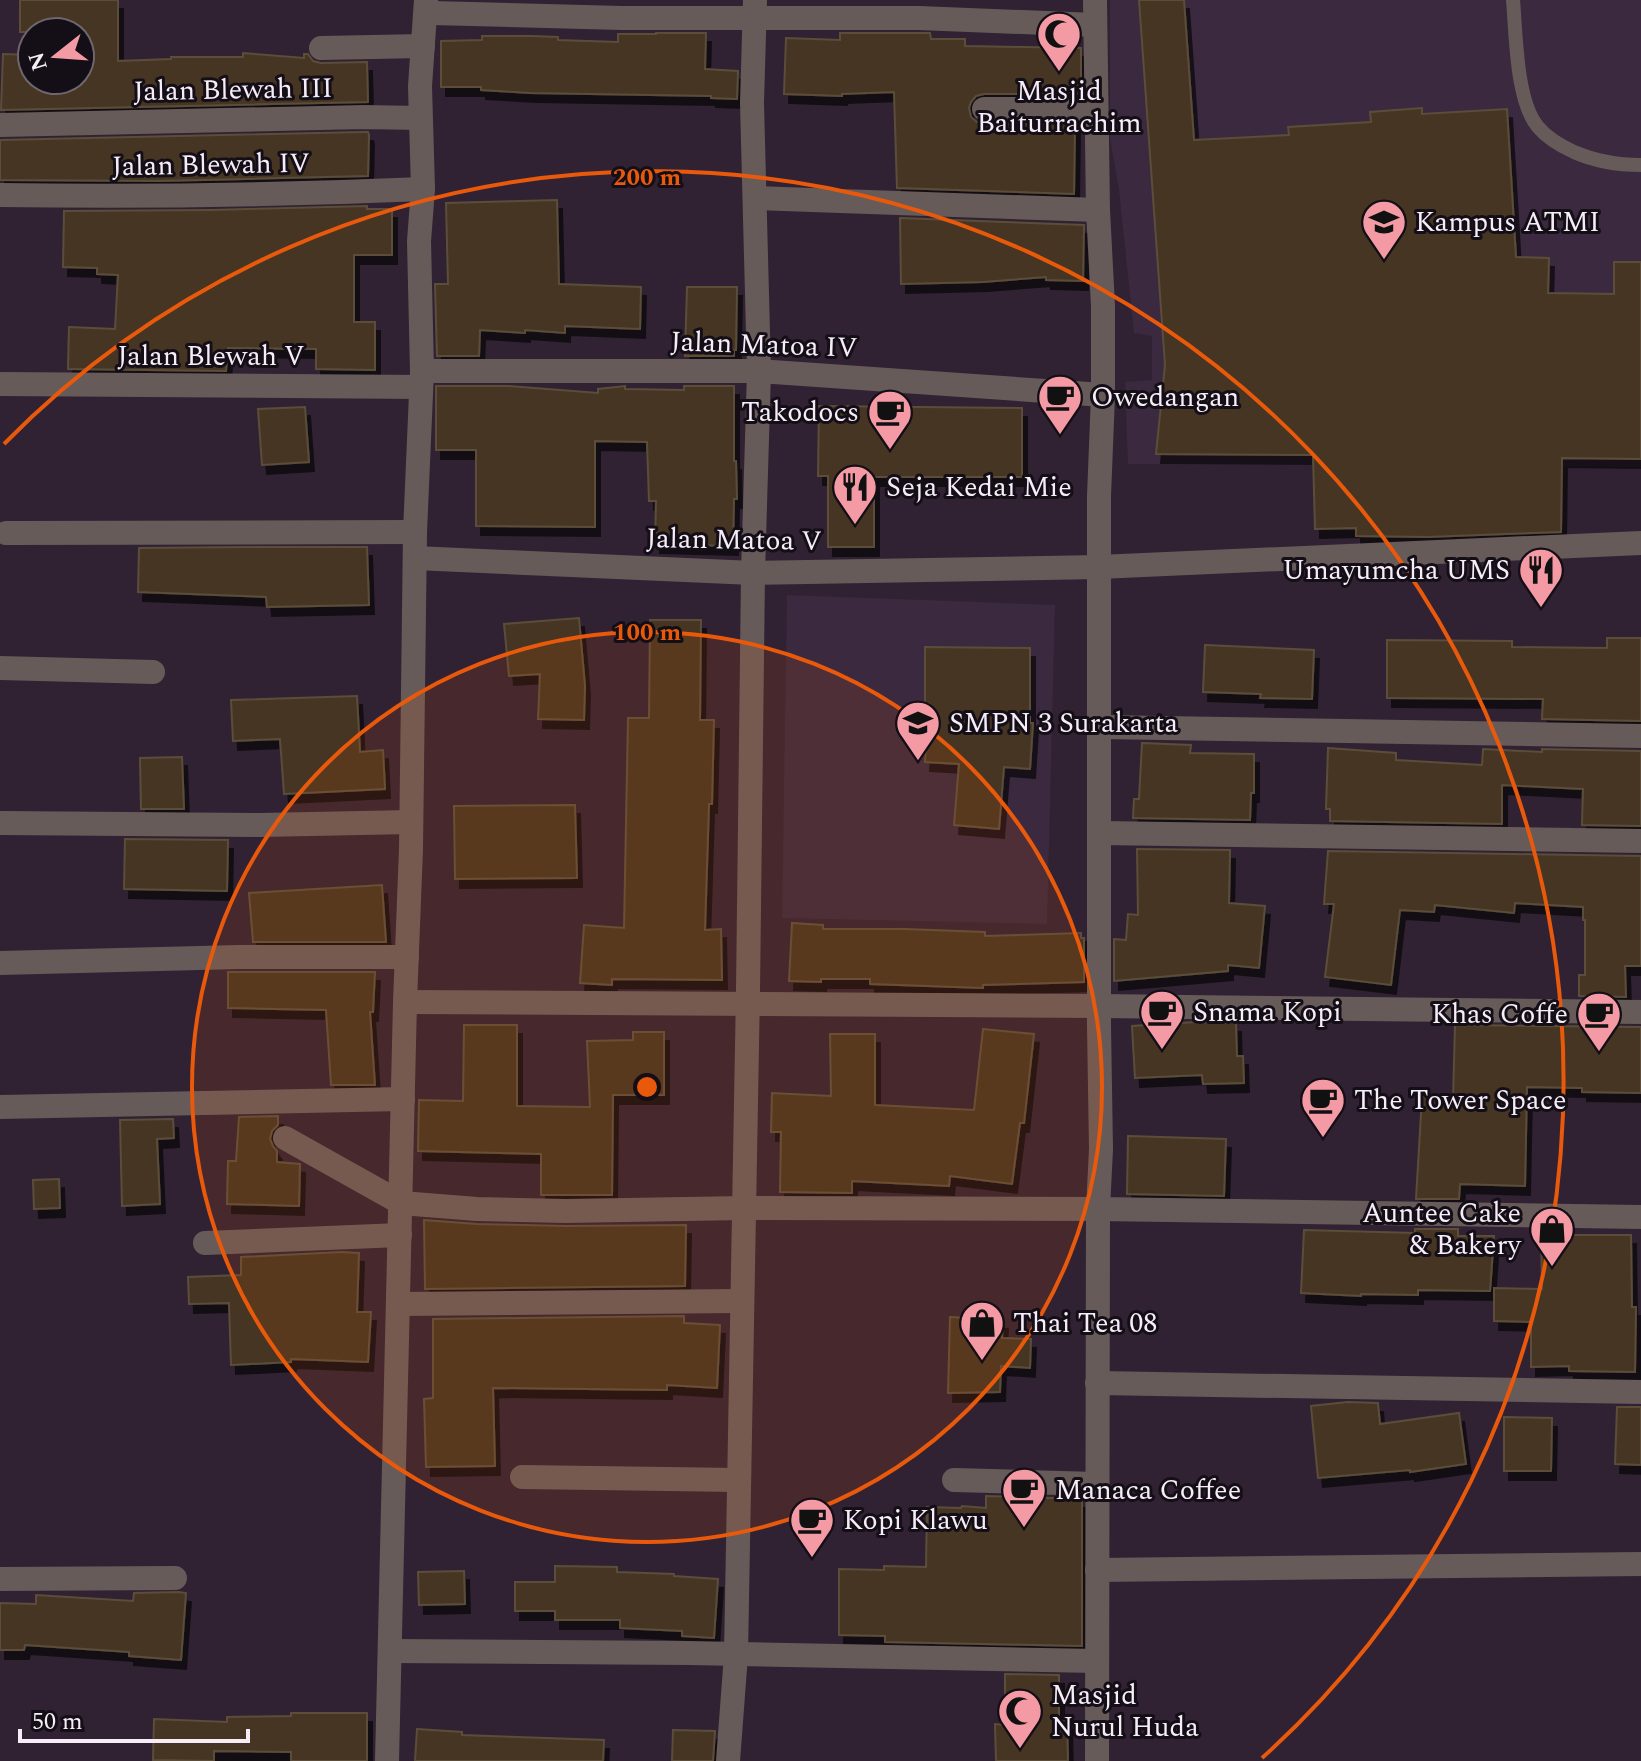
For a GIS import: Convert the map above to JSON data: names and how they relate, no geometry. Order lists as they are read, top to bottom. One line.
{"streets":{"street":["Jalan Blewah III","Jalan Blewah IV","Jalan Matoa IV","Jalan Blewah V","Jalan Matoa V"]},"crossings":[["Jalan Matoa IV","Jalan Blewah V"]],"places":{"mosque":["Masjid Baiturrachim","Masjid Nurul Huda"],"school or university":["Kampus ATMI","SMPN 3 Surakarta"],"cafe":["Owedangan","Takodocs","Snama Kopi","Khas Coffe","The Tower Space","Manaca Coffee","Kopi Klawu"],"restaurant":["Seja Kedai Mie","Umayumcha UMS"],"shop":["Auntee Cake & Bakery","Thai Tea 08"]},"scale_bar":"50 m","north":"left","rings":["200 m","100 m"]}
